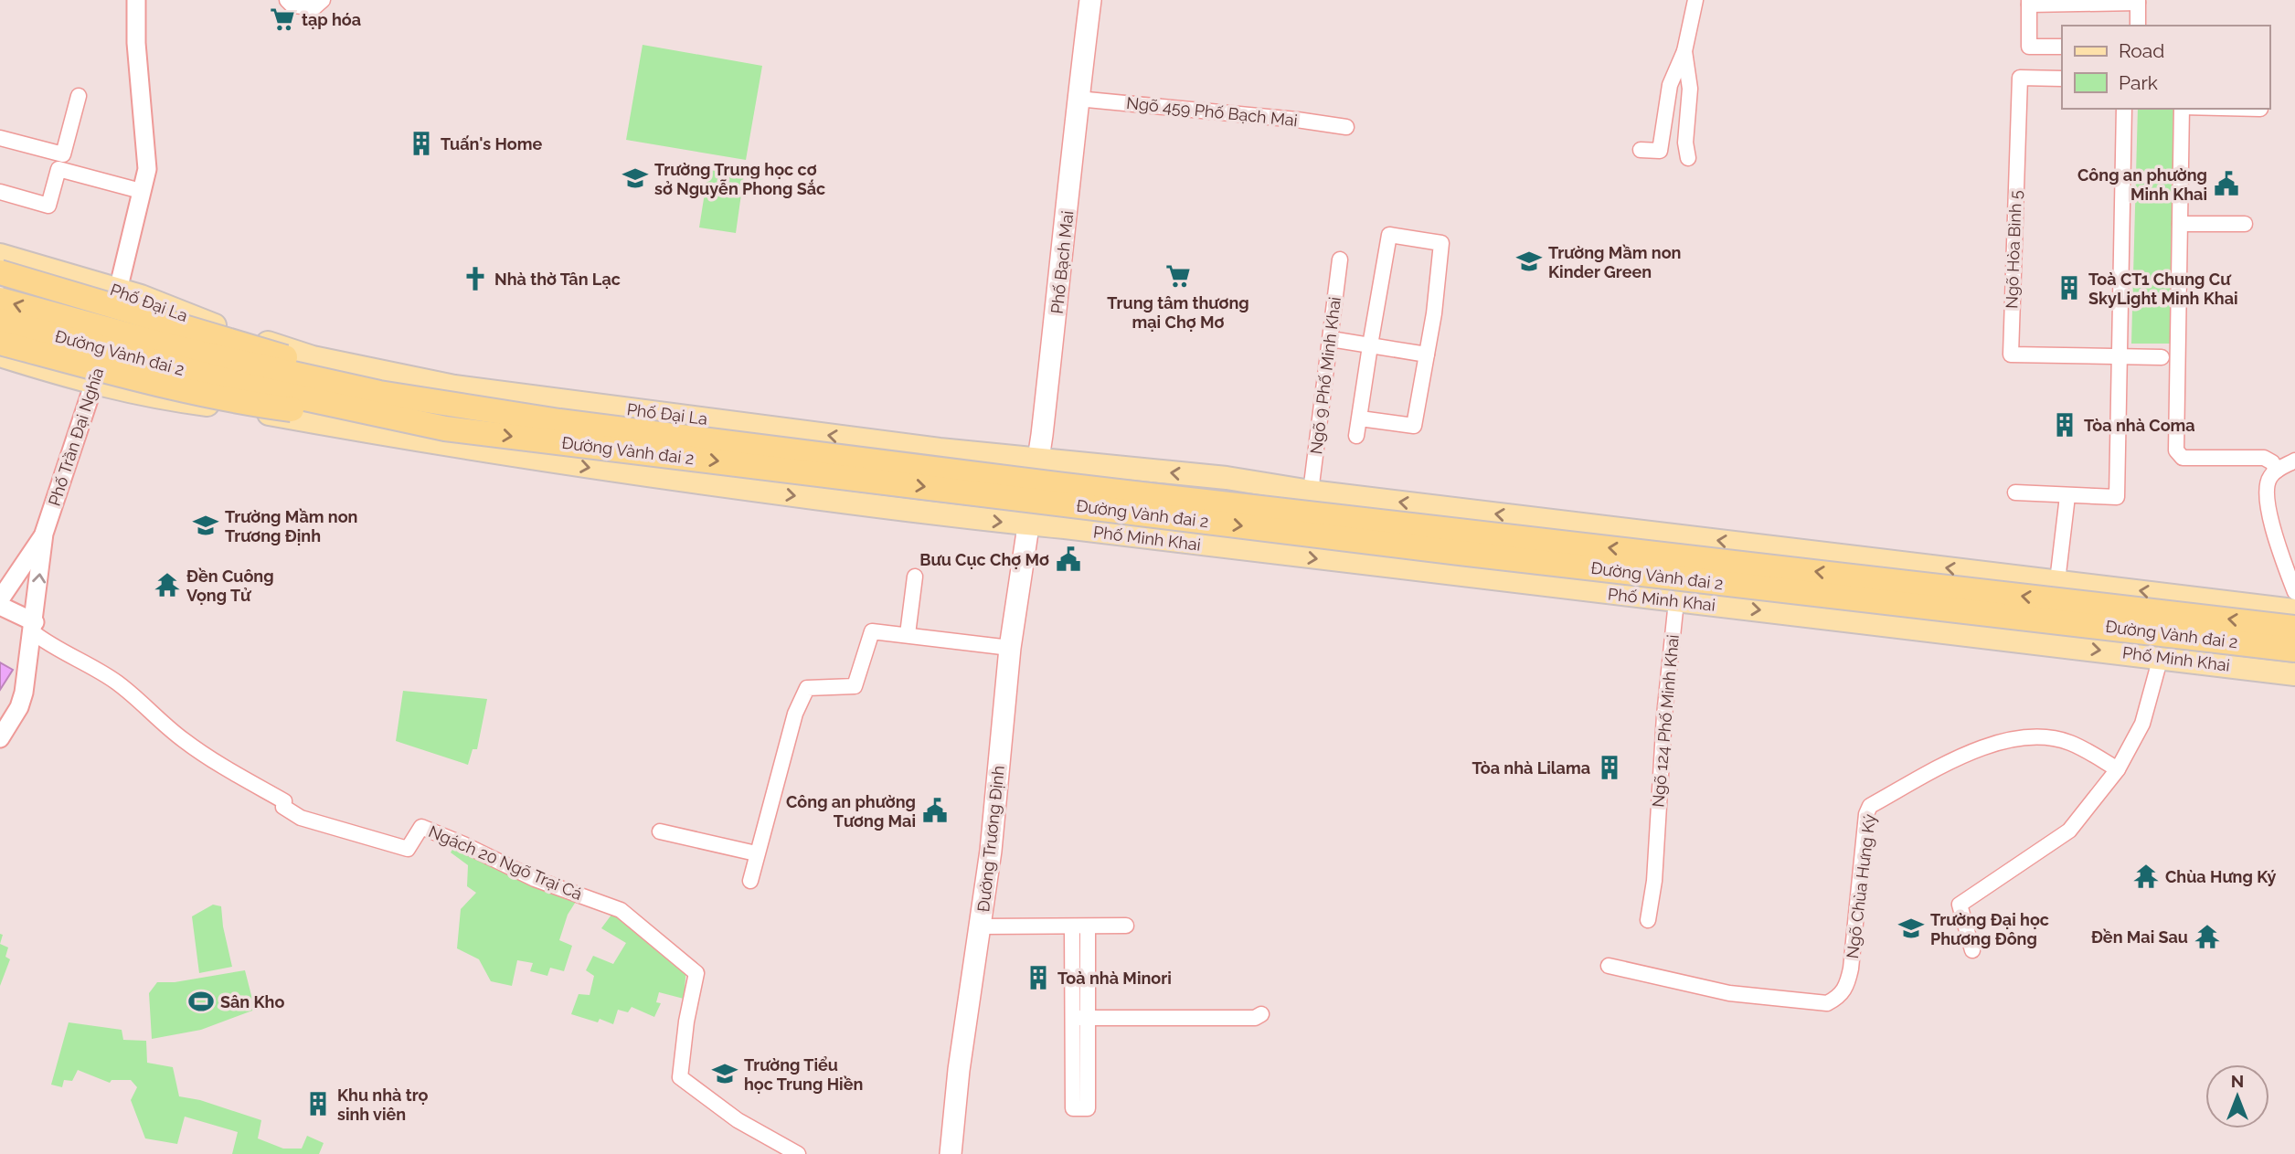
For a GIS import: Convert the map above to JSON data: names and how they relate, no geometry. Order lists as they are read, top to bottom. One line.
{"streets":{"highway":["Đường Vành đai 2"],"main road":["Phố Bạch Mai","Phố Đại La","Phố Minh Khai","Đường Trương Định"],"street":["Ngõ 459 Phố Bạch Mai","Ngõ Hòa Bình 5","Ngõ 9 Phố Minh Khai","Phố Trần Đại Nghĩa","Ngõ 124 Phố Minh Khai","Ngách 20 Ngõ Trại Cá","Ngõ Chùa Hưng Ký"]},"crossings":[["Ngõ 459 Phố Bạch Mai","Phố Bạch Mai"],["Phố Bạch Mai","Phố Đại La"],["Phố Bạch Mai","Phố Minh Khai"],["Phố Bạch Mai","Đường Trương Định"],["Phố Đại La","Phố Trần Đại Nghĩa"],["Phố Trần Đại Nghĩa","Ngách 20 Ngõ Trại Cá"],["Phố Minh Khai","Ngõ 124 Phố Minh Khai"],["Phố Minh Khai","Đường Trương Định"]],"places":{"supermarket":["tạp hóa","Trung tâm thương mại Chợ Mơ"],"building":["Tuấn's Home","Toà CT1 Chung Cư SkyLight Minh Khai","Tòa nhà Coma","Tòa nhà Lilama","Toà nhà Minori","Khu nhà trọ sinh viên"],"school or university":["Trường Trung học cơ sở Nguyễn Phong Sắc","Trường Mầm non Kinder Green","Trường Mầm non Trương Định","Trường Đại học Phương Đông","Trường Tiểu học Trung Hiền"],"public building":["Công an phường Minh Khai","Bưu Cục Chợ Mơ","Công an phường Tương Mai"],"church":["Nhà thờ Tân Lạc"],"temple":["Đền Cuông Vọng Tử","Chùa Hưng Ký","Đền Mai Sau"],"sports":["Sân Kho"]},"legend":["Road","Park"],"north":"top"}
